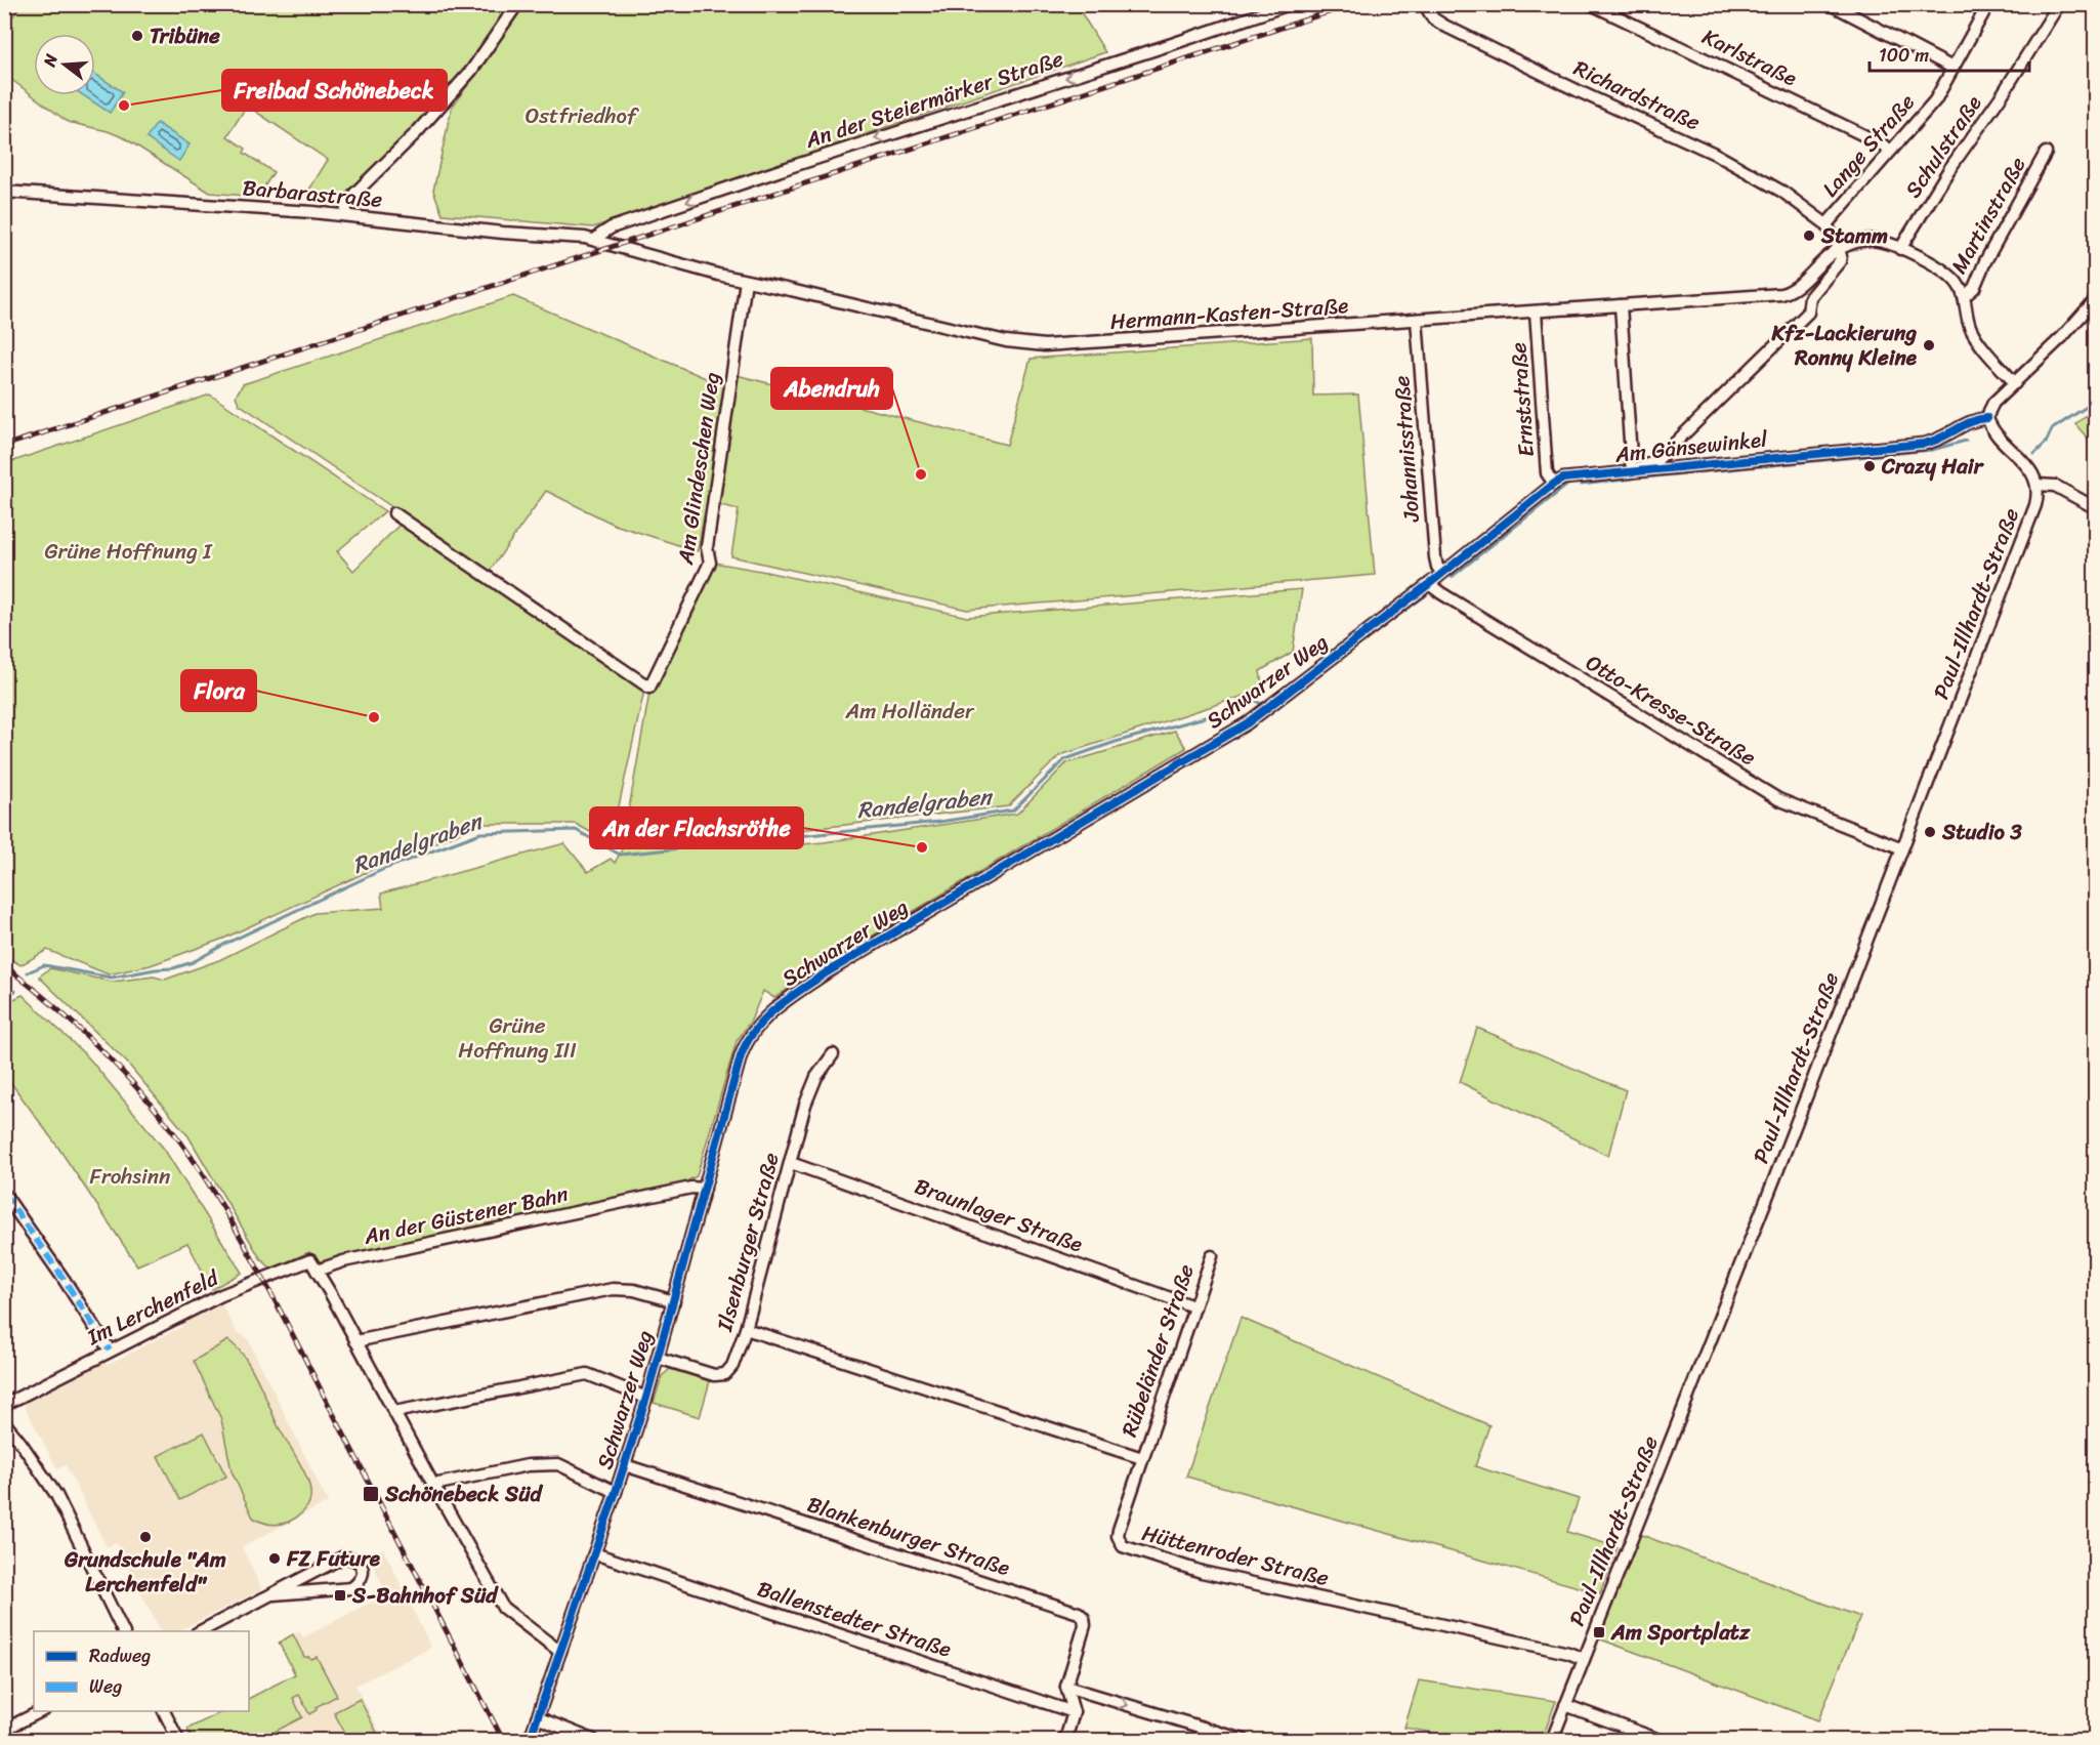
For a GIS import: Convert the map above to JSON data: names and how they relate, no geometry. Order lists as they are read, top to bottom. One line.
{"streets":{"street":["Karlstraße","Richardstraße","An der Steiermärker Straße","Lange Straße","Schulstraße","Barbarastraße","Martinstraße","Hermann-Kasten-Straße","Ernststraße","Am Gänsewinkel","Johannisstraße","Am Glindeschen Weg","Paul-Illhardt-Straße","Schwarzer Weg","Otto-Kresse-Straße","An der Güstener Bahn","Braunlager Straße","Ilsenburger Straße","Im Lerchenfeld","Rübeländer Straße","Blankenburger Straße","Hüttenroder Straße","Ballenstedter Straße"]},"crossings":[["Karlstraße","Lange Straße"],["Richardstraße","Lange Straße"],["An der Steiermärker Straße","Barbarastraße"],["Lange Straße","Hermann-Kasten-Straße"],["Barbarastraße","Hermann-Kasten-Straße"],["Hermann-Kasten-Straße","Ernststraße"],["Hermann-Kasten-Straße","Johannisstraße"],["Hermann-Kasten-Straße","Am Glindeschen Weg"],["Ernststraße","Am Gänsewinkel"],["Am Gänsewinkel","Johannisstraße"],["Am Gänsewinkel","Paul-Illhardt-Straße"],["Am Gänsewinkel","Schwarzer Weg"],["Am Gänsewinkel","Otto-Kresse-Straße"],["Paul-Illhardt-Straße","Otto-Kresse-Straße"],["Paul-Illhardt-Straße","Hüttenroder Straße"],["Schwarzer Weg","Otto-Kresse-Straße"],["Schwarzer Weg","An der Güstener Bahn"],["Schwarzer Weg","Ilsenburger Straße"],["Schwarzer Weg","Blankenburger Straße"],["Schwarzer Weg","Ballenstedter Straße"],["An der Güstener Bahn","Im Lerchenfeld"],["Braunlager Straße","Ilsenburger Straße"],["Braunlager Straße","Rübeländer Straße"],["Rübeländer Straße","Hüttenroder Straße"]],"one_way":["An der Steiermärker Straße"],"water":["Randelgraben"],"parks":["Ostfriedhof","Grüne Hoffnung I","Am Holländer","Grüne Hoffnung III","Frohsinn"],"places":{"other":["Tribüne","Freibad Schönebeck","Stamm","Kfz-Lackierung Ronny Kleine","Crazy Hair","Abendruh","Flora","Studio 3","An der Flachsröthe","Grundschule \"Am Lerchenfeld\"","FZ Future"],"transit":["Schönebeck Süd","S-Bahnhof Süd","Am Sportplatz"]},"legend":["Radweg","Weg"],"scale_bar":"100 m","north":"left"}
